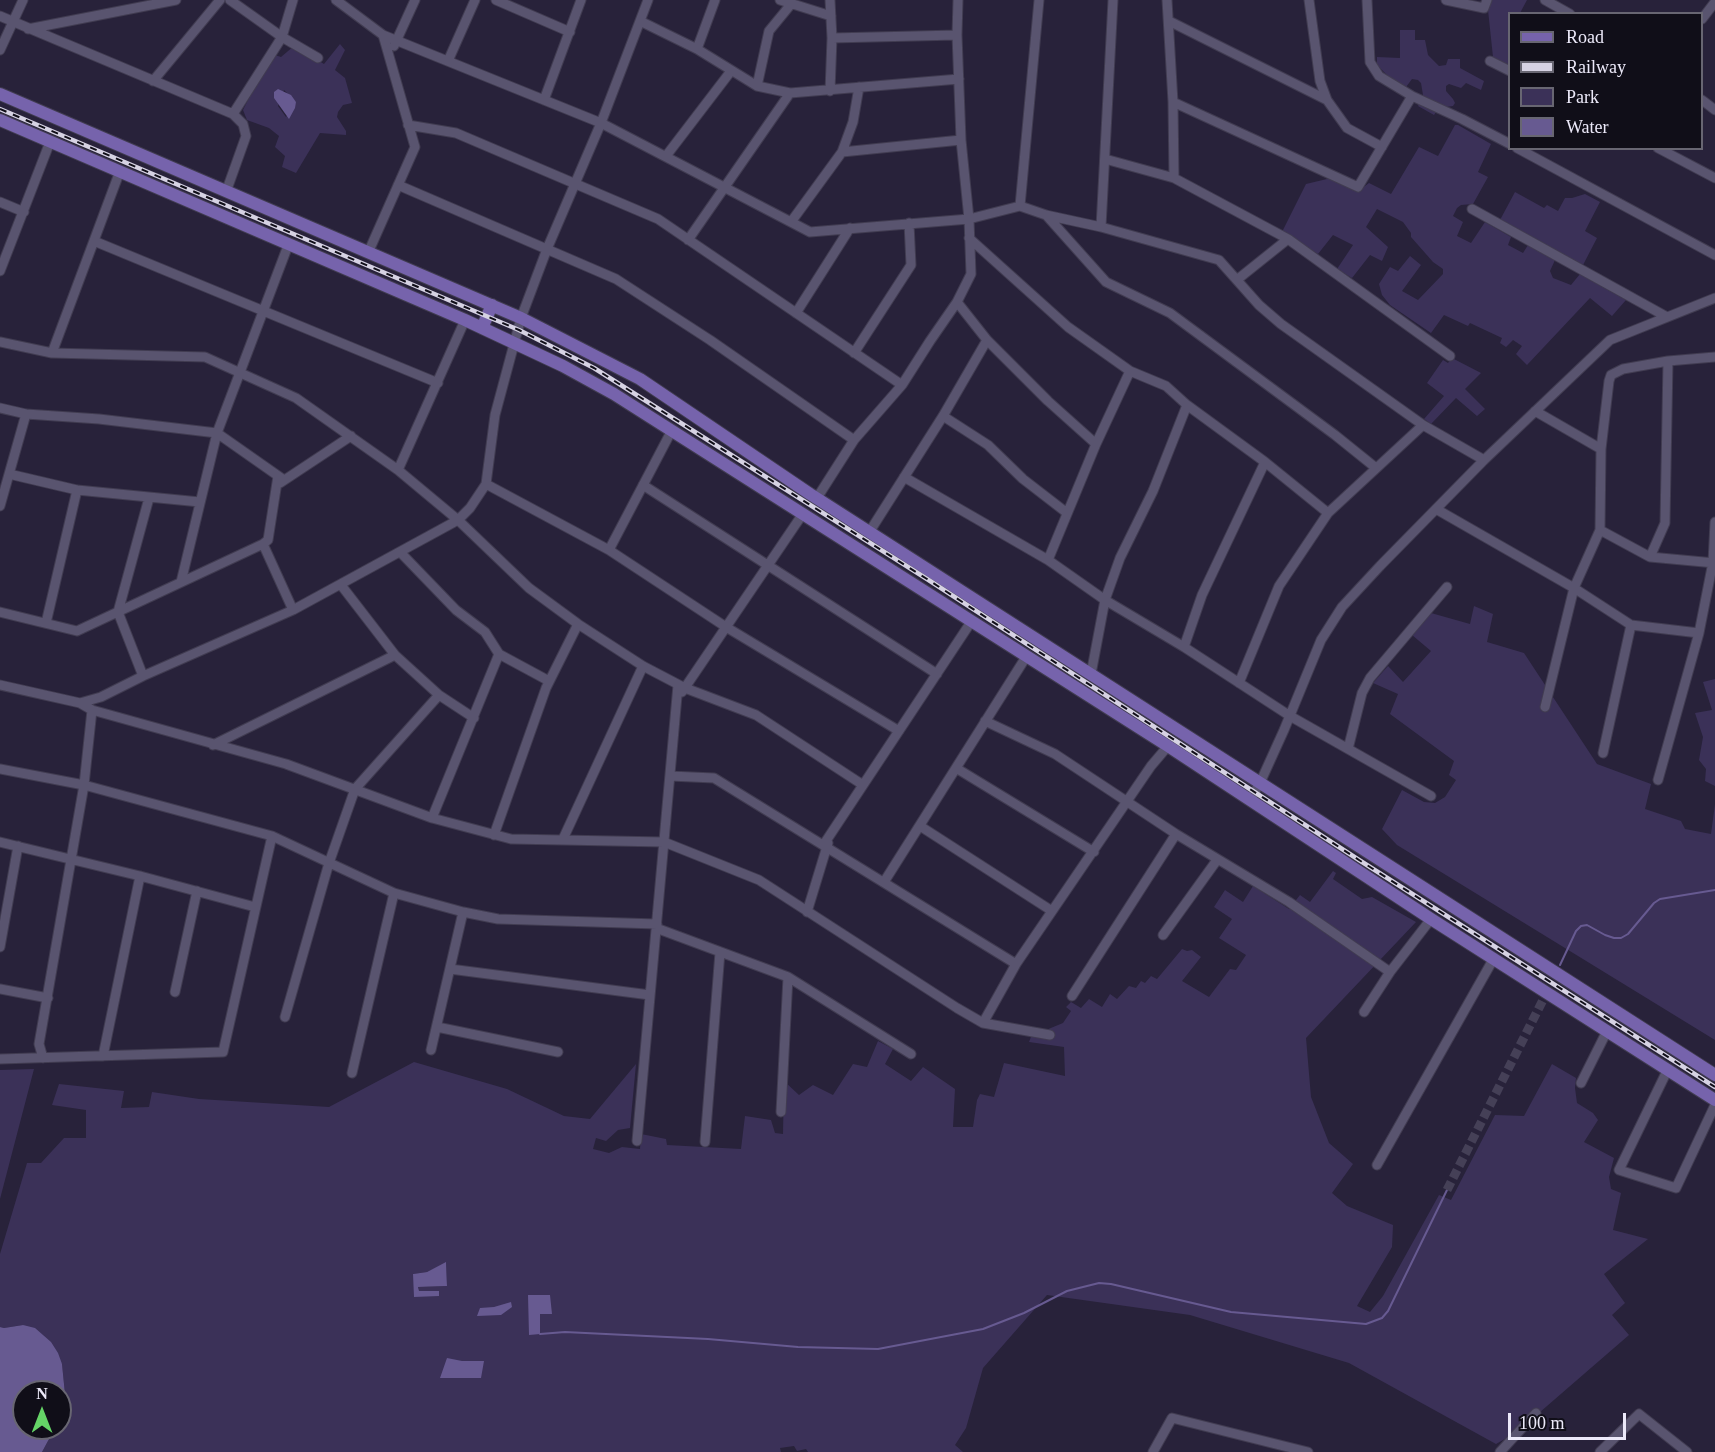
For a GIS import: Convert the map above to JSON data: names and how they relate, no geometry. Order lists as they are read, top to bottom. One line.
{"legend":["Road","Railway","Park","Water"],"scale_bar":"100 m","north":"top"}
